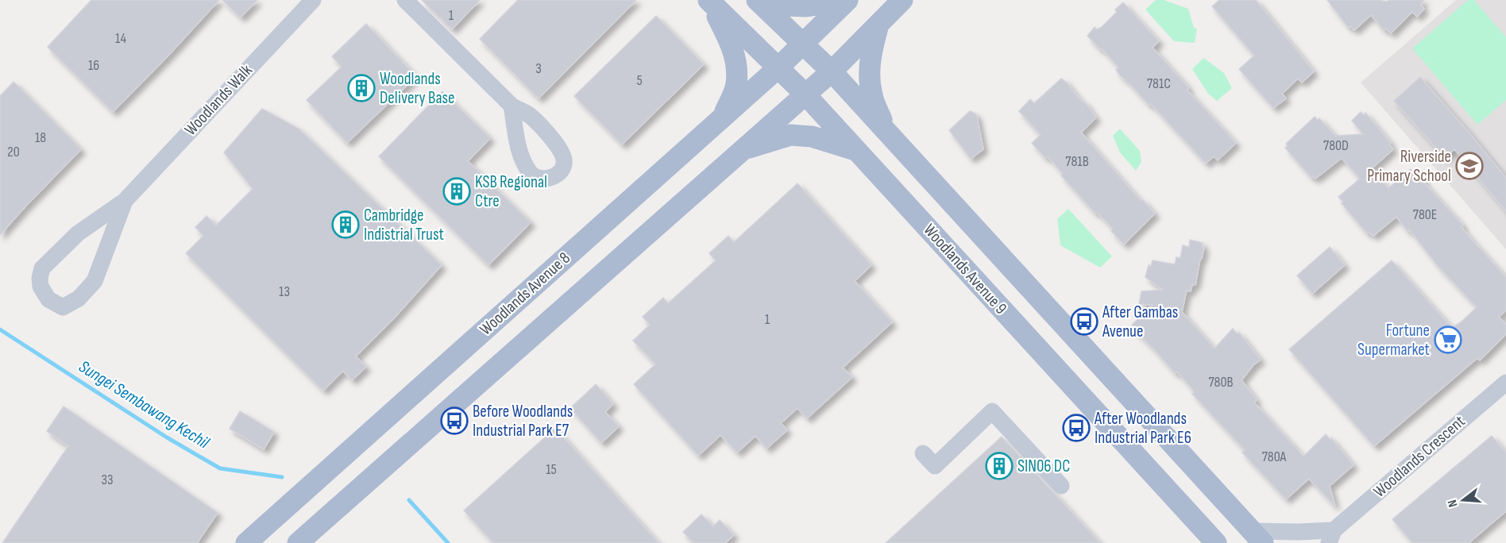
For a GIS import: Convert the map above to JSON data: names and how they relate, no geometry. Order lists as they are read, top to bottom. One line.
{"streets":{"main road":["Woodlands Avenue 9","Woodlands Avenue 8"],"street":["Woodlands Walk","Woodlands Crescent"]},"crossings":[["Woodlands Avenue 9","Woodlands Avenue 8"],["Woodlands Avenue 9","Woodlands Crescent"]],"water":["Sungei Sembawang Kechil"],"places":{"building":["Woodlands Delivery Base","KSB Regional Ctre","Cambridge Indistrial Trust","SIN06 DC"],"school or university":["Riverside Primary School"],"bus stop":["After Gambas Avenue","Before Woodlands Industrial Park E7","After Woodlands Industrial Park E6"],"supermarket":["Fortune Supermarket"]},"house_numbers":["1","14","16","3","5","781C","18","780D","20","781B","780E","13","1","780B","780A","15","33"],"north":"left"}
